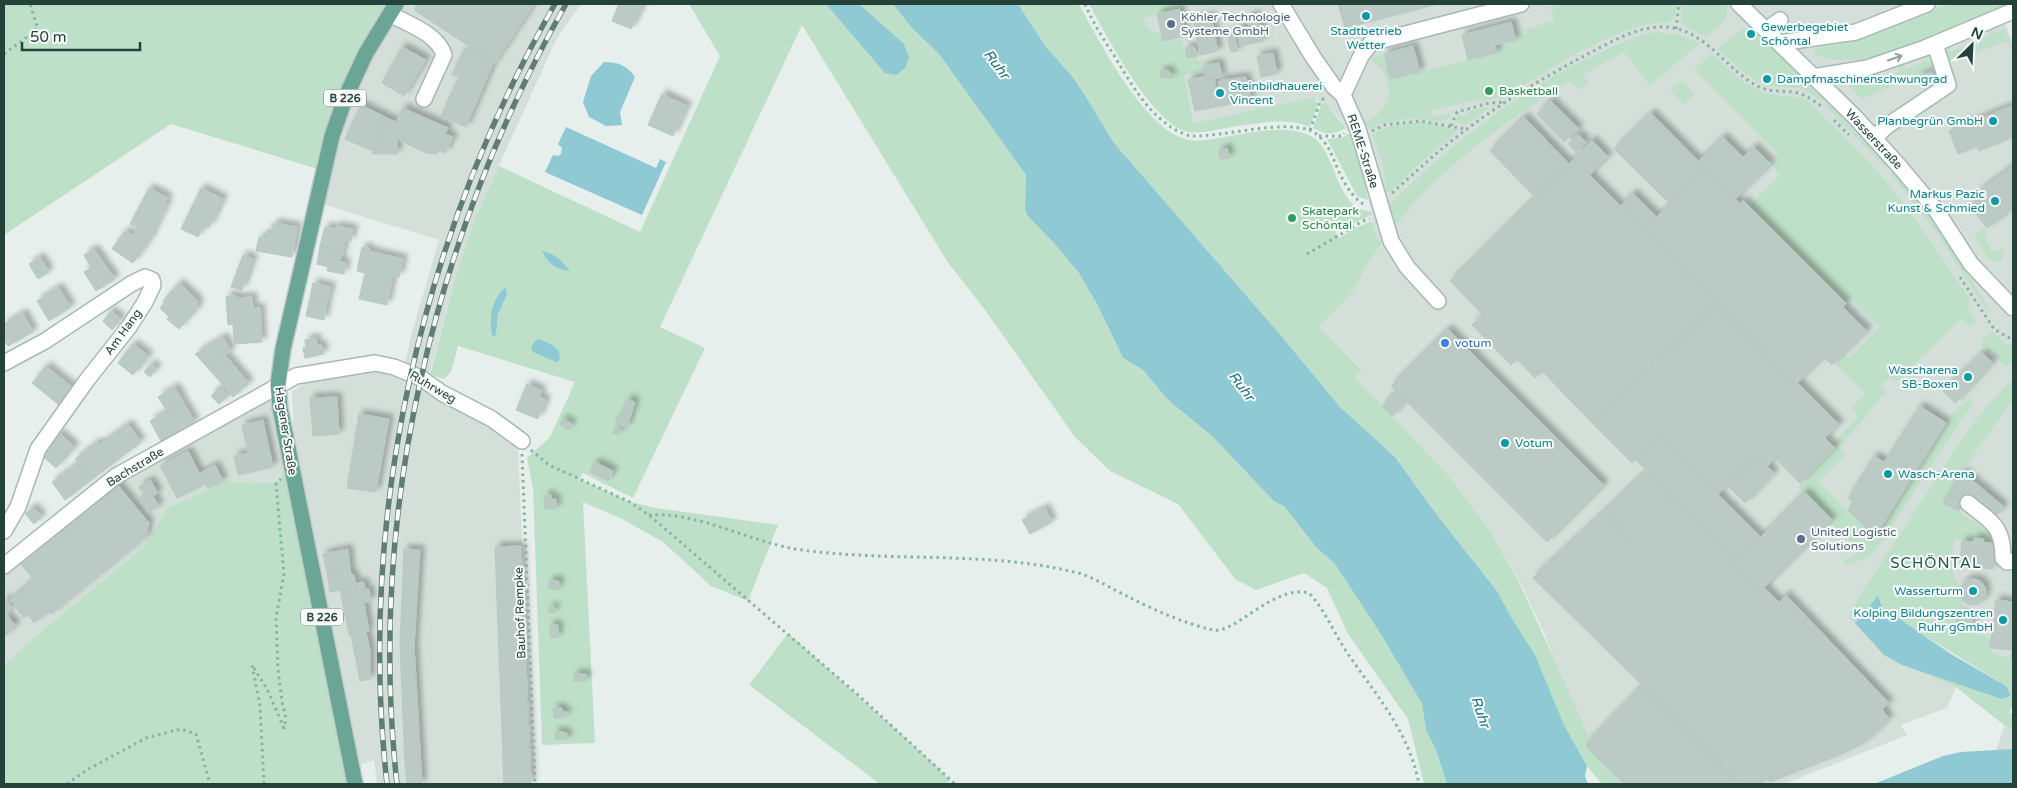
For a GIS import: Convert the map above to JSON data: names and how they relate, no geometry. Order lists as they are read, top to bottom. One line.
{"streets":{"main road":["B 226","Hagener Straße"],"street":["Wasserstraße","REME-Straße","Am Hang","Ruhrweg","Bachstraße"],"path":["Bauhof Rempke"]},"crossings":[["Ruhrweg","Hagener Straße"],["Ruhrweg","Bachstraße"],["Ruhrweg","Bauhof Rempke"],["Hagener Straße","Bachstraße"]],"districts":["SCHÖNTAL"],"water":["Ruhr"],"places":["Stadtbetrieb Wetter","Köhler Technologie Systeme GmbH","Gewerbegebiet Schöntal","Dampfmaschinenschwungrad","Basketball","Steinbildhauerei Vincent","Planbegrün GmbH","Markus Pazic Kunst & Schmied","Skatepark Schöntal","votum","Wascharena SB-Boxen","Votum","Wasch-Arena","United Logistic Solutions","Wasserturm","Kolping Bildungszentren Ruhr gGmbH"],"scale_bar":"50 m","north":"top right"}
